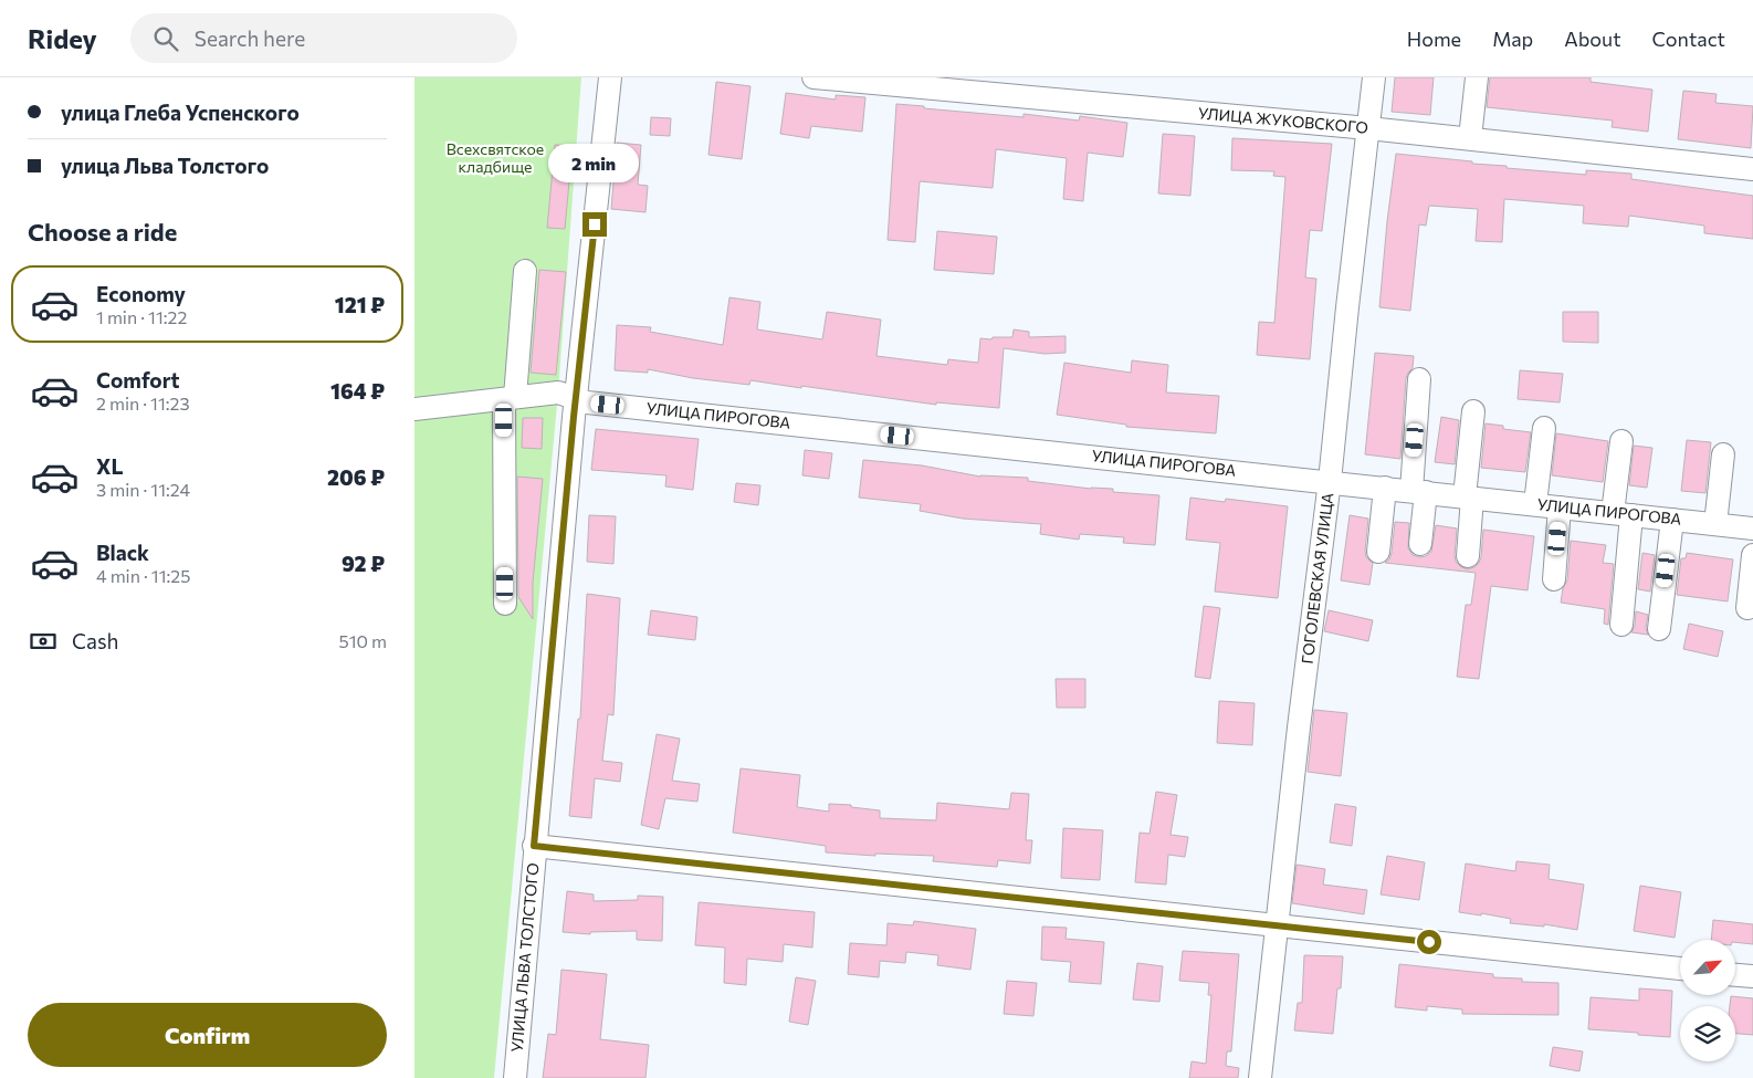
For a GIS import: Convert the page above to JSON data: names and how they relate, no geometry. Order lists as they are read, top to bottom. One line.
{"streets":{"street":["УЛИЦА ЖУКОВСКОГО","УЛИЦА ПИРОГОВА","ГОГОЛЕВСКАЯ УЛИЦА","УЛИЦА ЛЬВА ТОЛСТОГО"]},"crossings":[["УЛИЦА ЖУКОВСКОГО","ГОГОЛЕВСКАЯ УЛИЦА"],["УЛИЦА ПИРОГОВА","ГОГОЛЕВСКАЯ УЛИЦА"],["УЛИЦА ПИРОГОВА","УЛИЦА ЛЬВА ТОЛСТОГО"]],"parks":["Всехсвятское кладбище"],"north":"top right","page":{"header":"Ridey","search":"Search here","nav":["Home","Map","About","Contact"],"banner":["улица Глеба Успенского","улица Льва Толстого"],"bubble":"2 min","heading":"Choose a ride","list":[{"name":"Economy","note":"1 min · 11:22","value":"121 ₽"},{"name":"Comfort","note":"2 min · 11:23","value":"164 ₽"},{"name":"XL","note":"3 min · 11:24","value":"206 ₽"},{"name":"Black","note":"4 min · 11:25","value":"92 ₽"}],"pay":["Cash","510 m"],"buttons":"Confirm"}}
